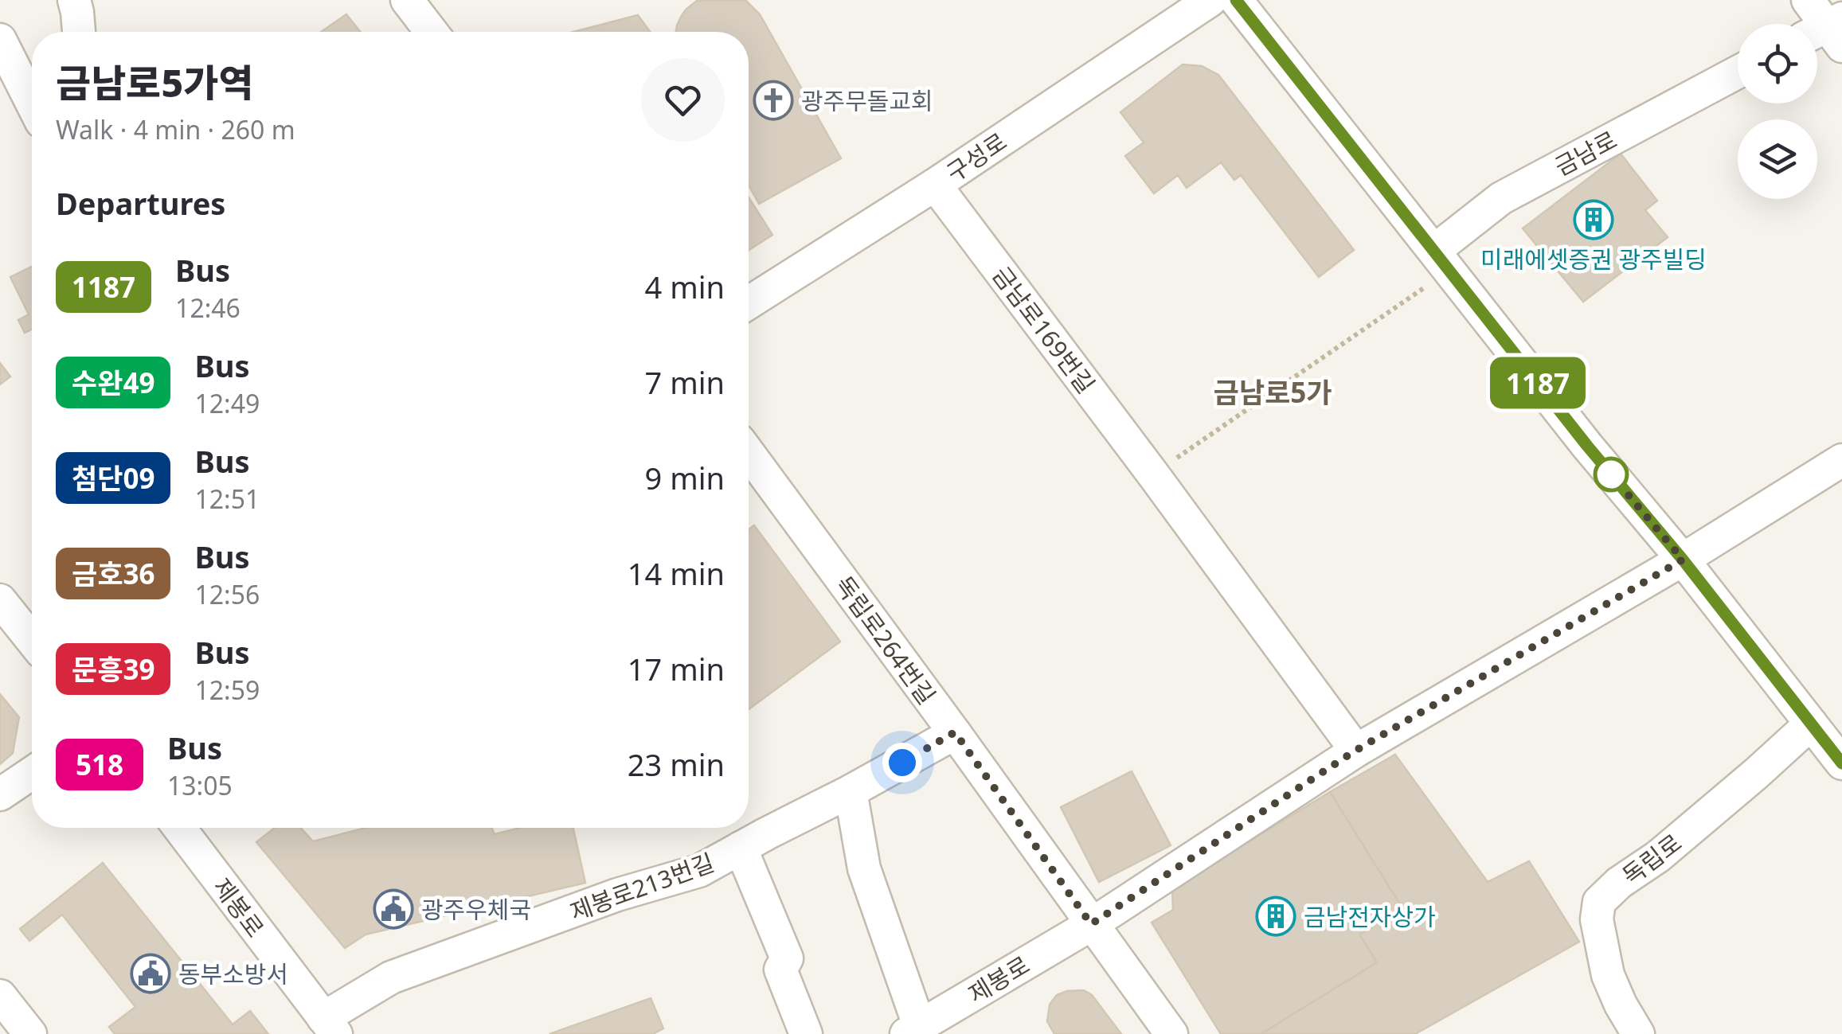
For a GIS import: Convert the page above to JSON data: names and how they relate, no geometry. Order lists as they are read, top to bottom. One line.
{"streets":{"street":["금남로","구성로","금남로169번길","독립로264번길","독립로","제봉로213번길","제봉로"]},"crossings":[["구성로","금남로169번길"],["독립로264번길","제봉로213번길"],["독립로264번길","제봉로"],["제봉로213번길","제봉로"]],"districts":["금남로5가"],"places":{"church":["광주무돌교회"],"building":["미래에셋증권 광주빌딩","금남전자상가"],"public building":["광주우체국","동부소방서"]},"lines":["bus line 1187"],"page":{"on_map":"1187","heading":[["금남로5가역","Walk · 4 min · 260 m"],"Departures"],"list":[{"mark":"1187","name":"Bus","note":"12:46","value":"4 min"},{"mark":"수완49","name":"Bus","note":"12:49","value":"7 min"},{"mark":"첨단09","name":"Bus","note":"12:51","value":"9 min"},{"mark":"금호36","name":"Bus","note":"12:56","value":"14 min"},{"mark":"문흥39","name":"Bus","note":"12:59","value":"17 min"},{"mark":"518","name":"Bus","note":"13:05","value":"23 min"}]}}
